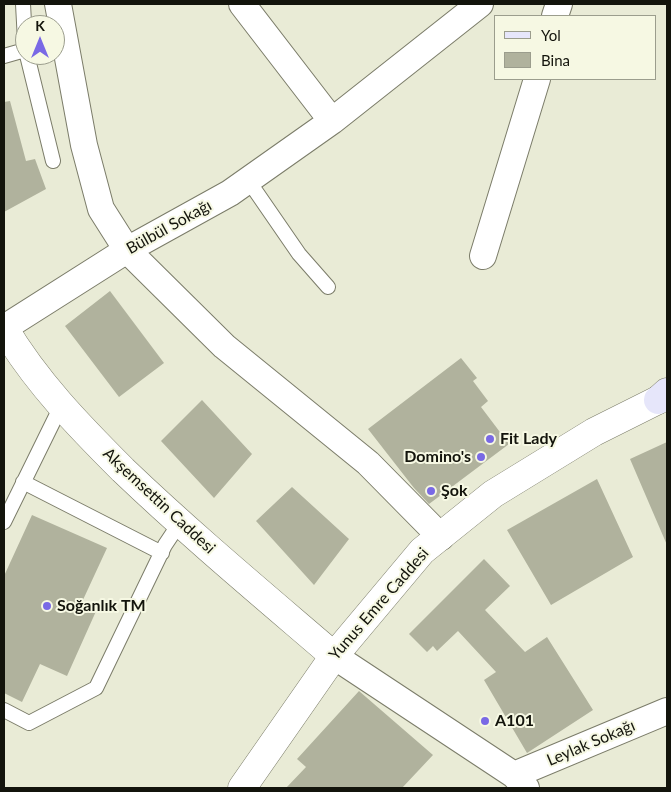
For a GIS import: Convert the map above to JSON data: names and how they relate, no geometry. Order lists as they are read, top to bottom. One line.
{"streets":{"street":["Bülbül Sokağı","Akşemsettin Caddesi","Yunus Emre Caddesi","Leylak Sokağı"]},"crossings":[["Bülbül Sokağı","Akşemsettin Caddesi"],["Akşemsettin Caddesi","Yunus Emre Caddesi"]],"places":["Fit Lady","Domino's","Şok","Soğanlık TM","A101"],"legend":["Yol","Bina"],"north":"top"}
